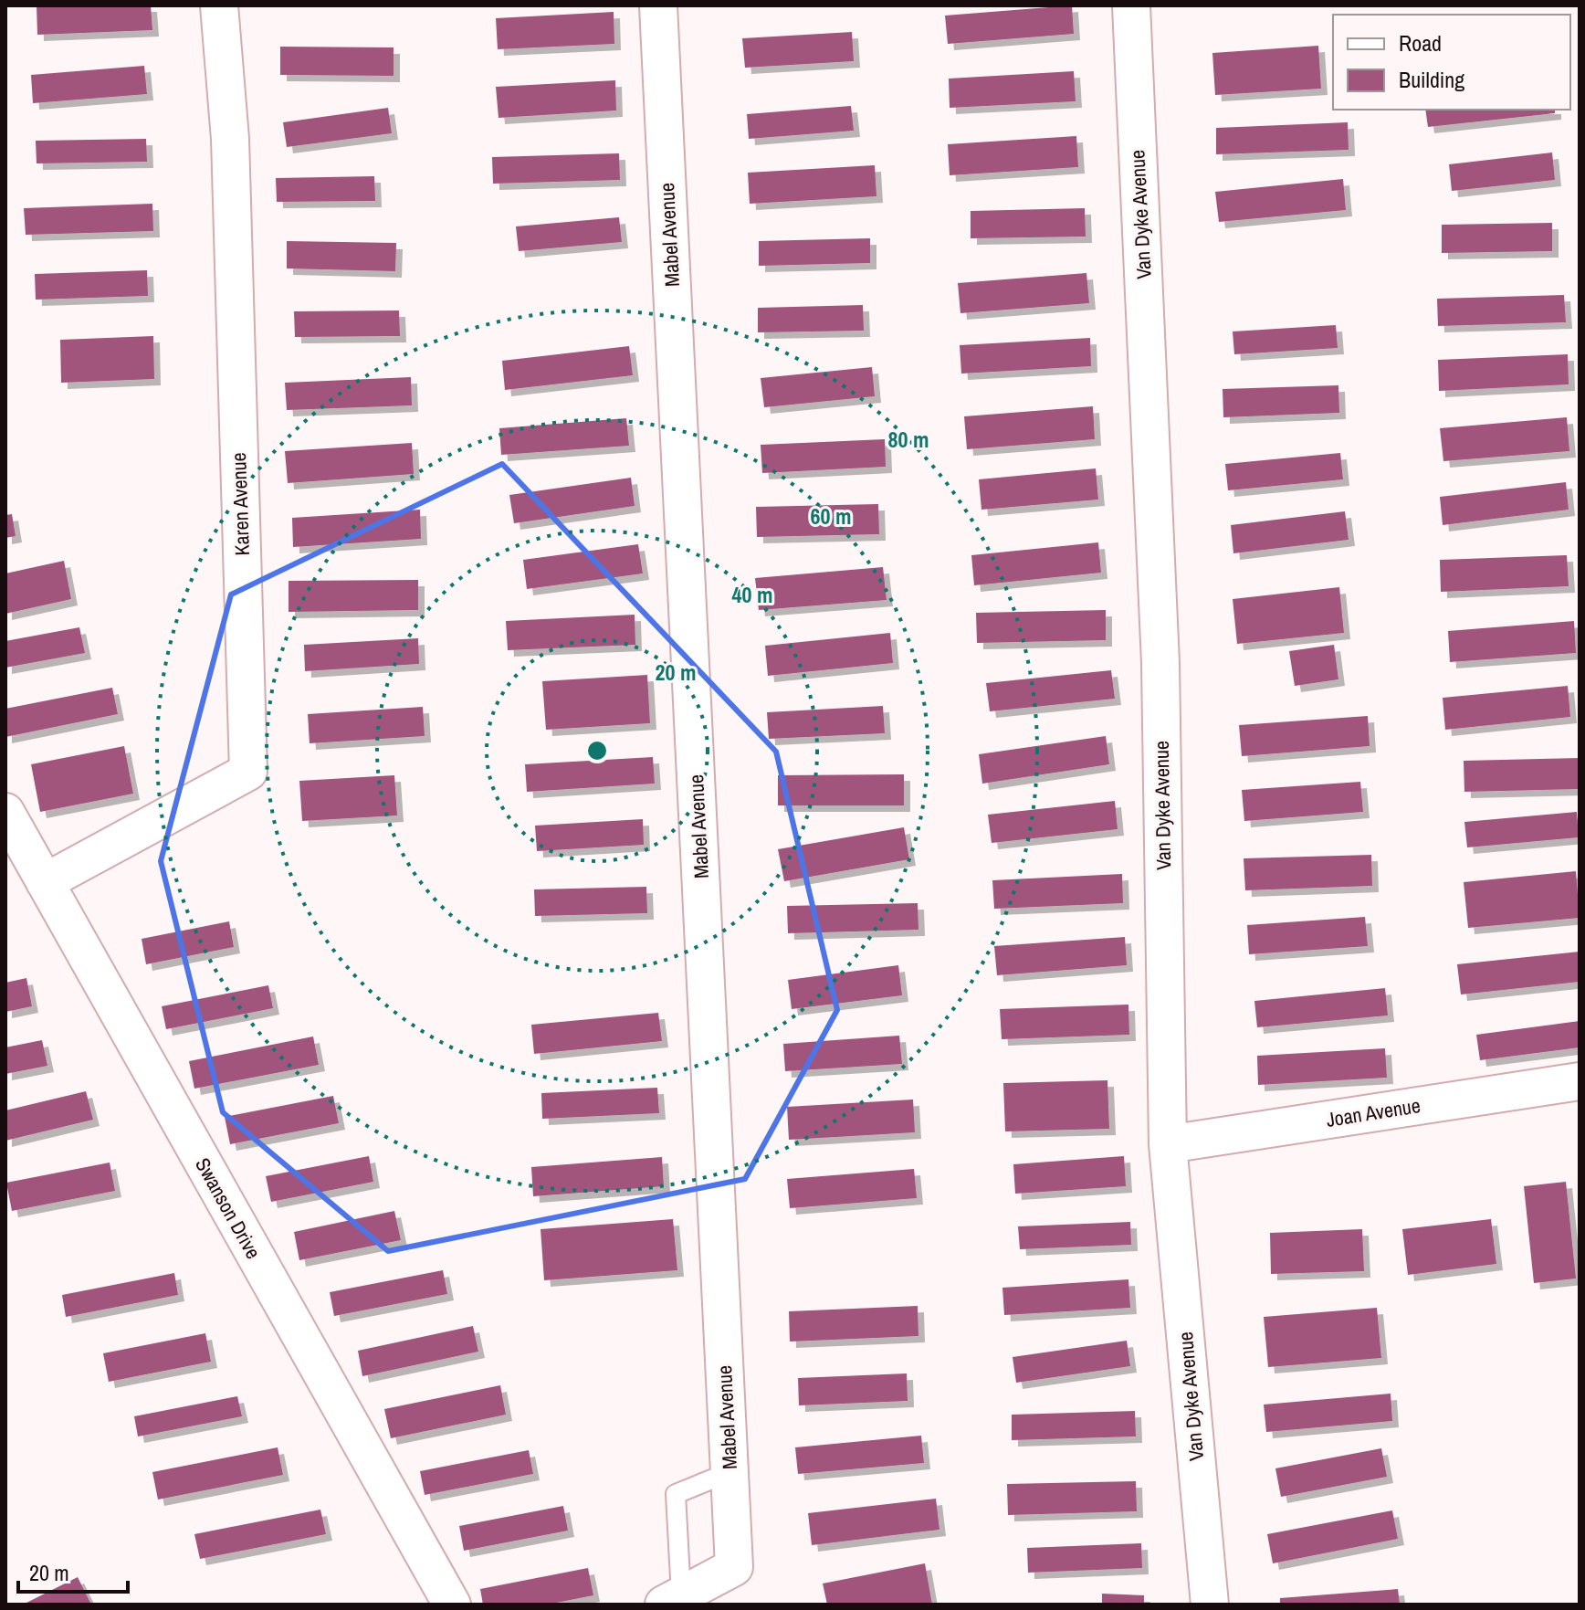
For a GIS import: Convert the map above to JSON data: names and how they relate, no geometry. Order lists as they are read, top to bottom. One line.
{"streets":{"street":["Van Dyke Avenue","Mabel Avenue","Karen Avenue","Joan Avenue","Swanson Drive"]},"crossings":[["Van Dyke Avenue","Joan Avenue"],["Karen Avenue","Swanson Drive"]],"legend":["Road","Building"],"scale_bar":"20 m","rings":["80 m","60 m","40 m","20 m"]}
